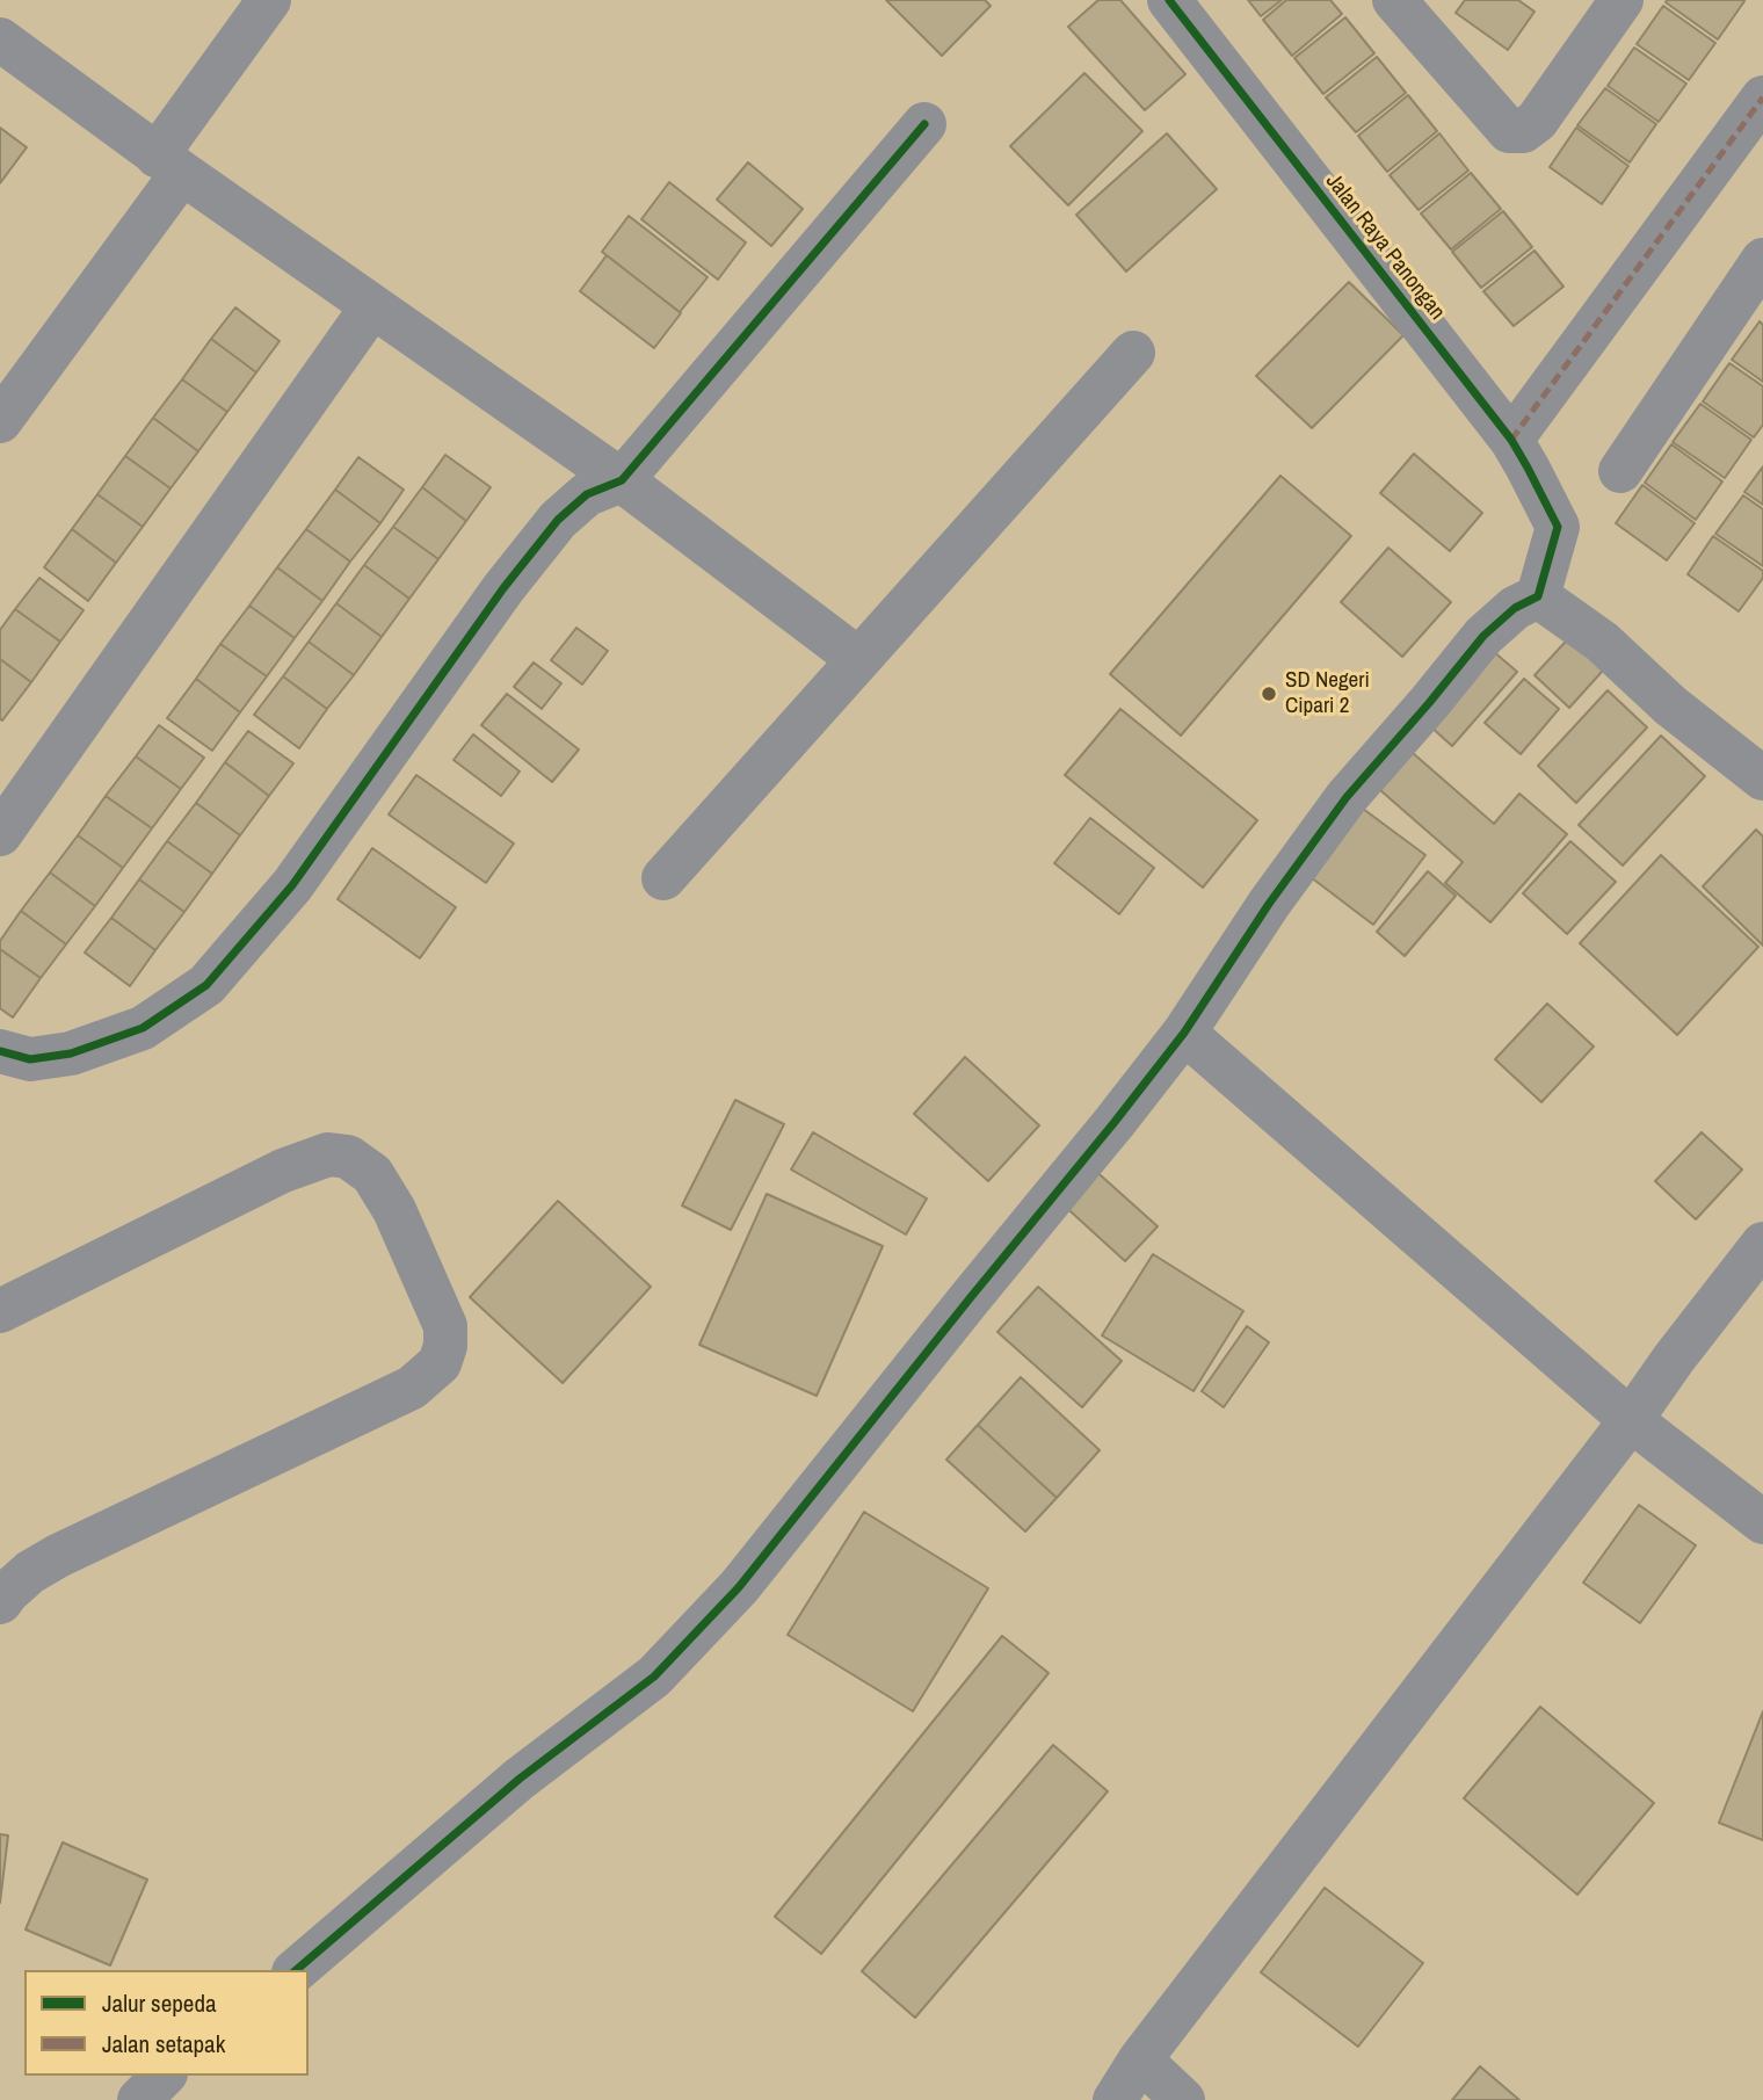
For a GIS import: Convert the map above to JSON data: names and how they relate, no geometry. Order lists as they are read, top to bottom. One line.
{"streets":{"street":["Jalan Raya Panongan"]},"places":["SD Negeri Cipari 2"],"legend":["Jalur sepeda","Jalan setapak"]}
